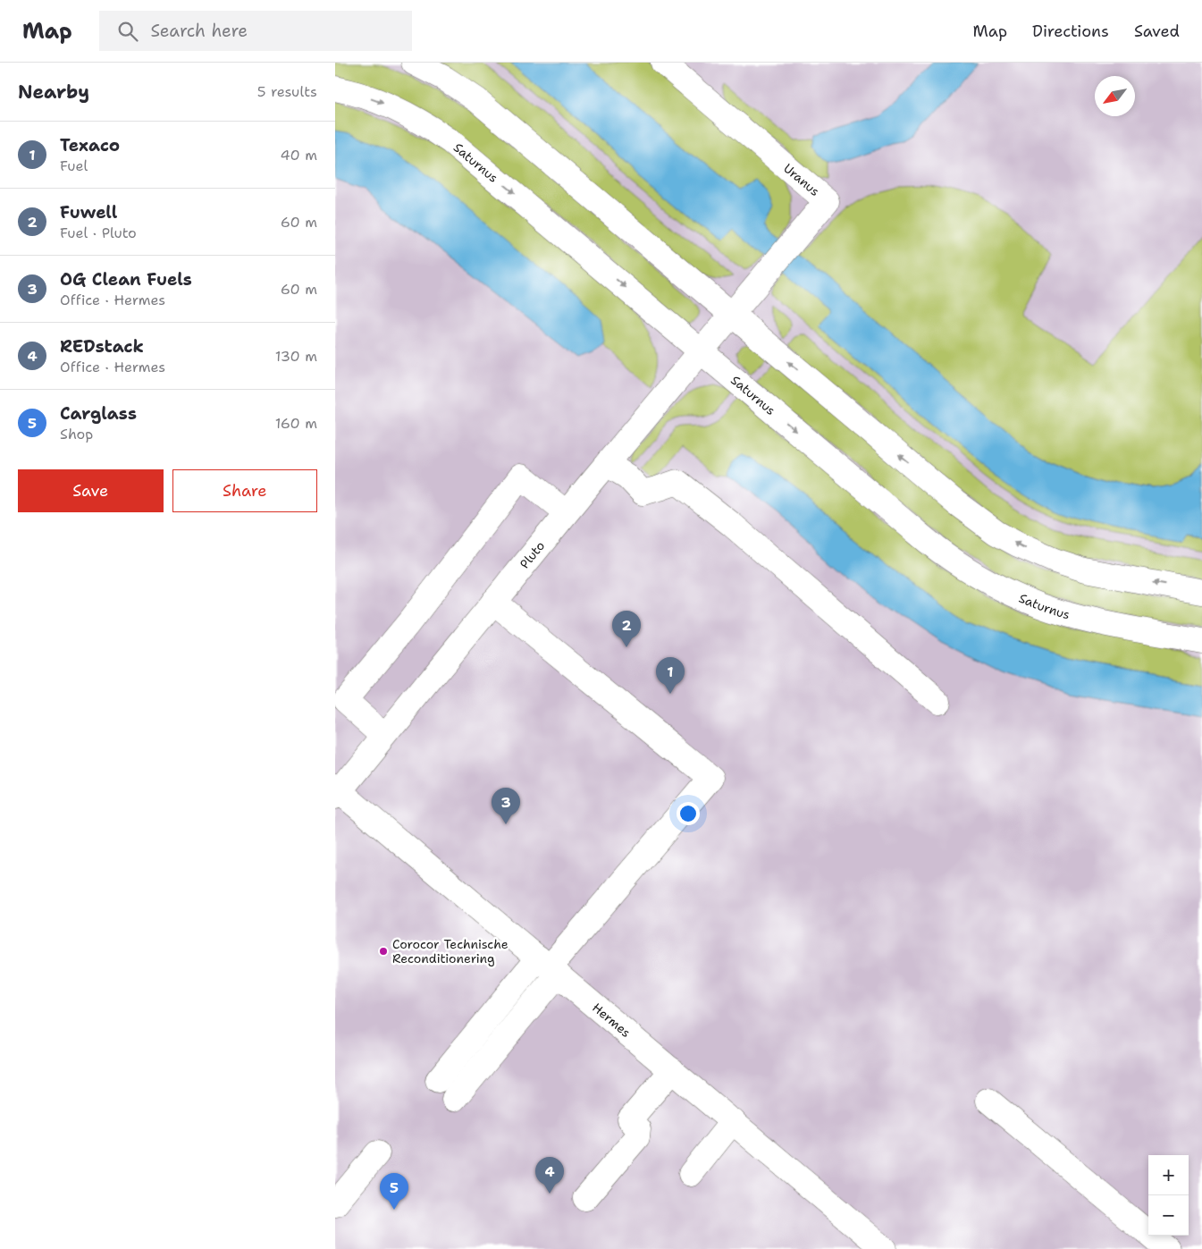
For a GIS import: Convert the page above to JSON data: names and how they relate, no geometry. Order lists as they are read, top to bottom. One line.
{"streets":{"main road":["Saturnus","Uranus","Pluto","Hermes"]},"crossings":[["Saturnus","Pluto"],["Uranus","Pluto"],["Pluto","Hermes"]],"places":["Corocor Technische Reconditionering"],"north":"bottom left","page":{"header":"Map","search":"Search here","nav":["Map","Directions","Saved"],"heading":["Nearby","5 results"],"list":[{"mark":"1","name":"Texaco","note":"Fuel","value":"40 m"},{"mark":"2","name":"Fuwell","note":"Fuel · Pluto","value":"60 m"},{"mark":"3","name":"OG Clean Fuels","note":"Office · Hermes","value":"60 m"},{"mark":"4","name":"REDstack","note":"Office · Hermes","value":"130 m"},{"mark":"5","name":"Carglass","note":"Shop","value":"160 m"}],"buttons":["Save","Share"],"pins":["2","1","3","4","5"],"map_buttons":["+","−"]}}
